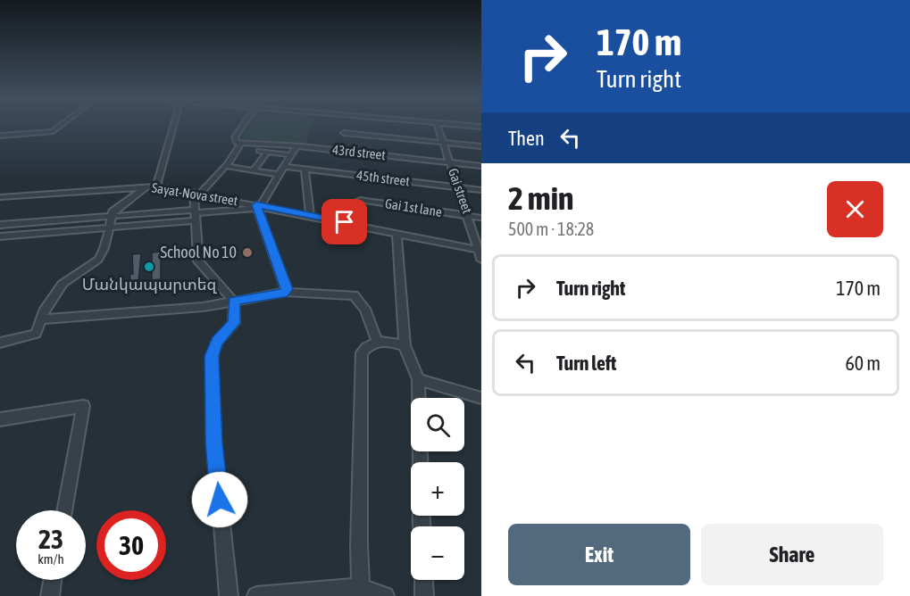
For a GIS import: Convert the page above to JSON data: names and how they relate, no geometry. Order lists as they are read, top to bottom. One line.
{"streets":{"street":["43rd street","45th street","Gai street","Sayat-Nova street","Gai 1st lane"]},"crossings":[["43rd street","Gai street"],["45th street","Gai street"],["Gai street","Sayat-Nova street"],["Gai street","Gai 1st lane"]],"places":["School No 10","Մանկապարտեզ"],"page":{"turn":["170 m","Turn right"],"then":"Then","heading":["2 min","500 m · 18:28"],"list":[{"name":"Turn right","value":"170 m"},{"name":"Turn left","value":"60 m"}],"map_buttons":["+","−"],"speed":"23 km/h","limit":"30","buttons":["Exit","Share"]}}
